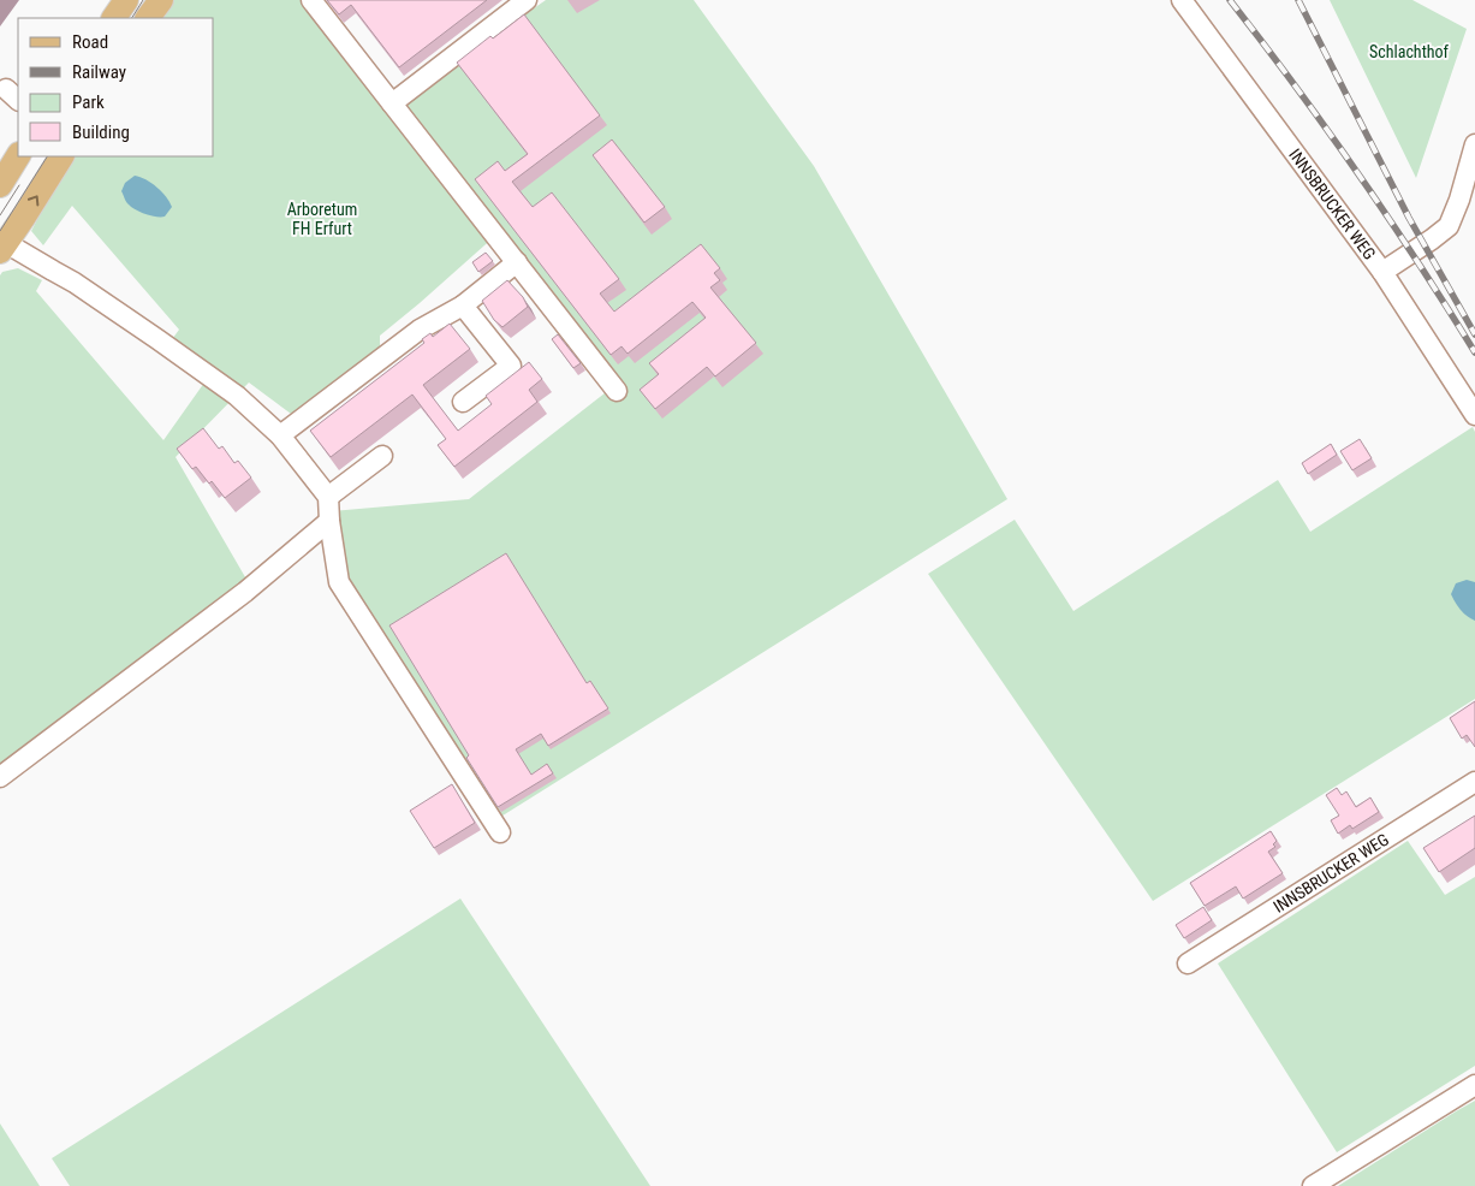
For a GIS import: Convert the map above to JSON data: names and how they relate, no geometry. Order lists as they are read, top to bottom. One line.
{"streets":{"street":["INNSBRUCKER WEG"]},"parks":["Schlachthof","Arboretum FH Erfurt"],"legend":["Road","Railway","Park","Building"]}
